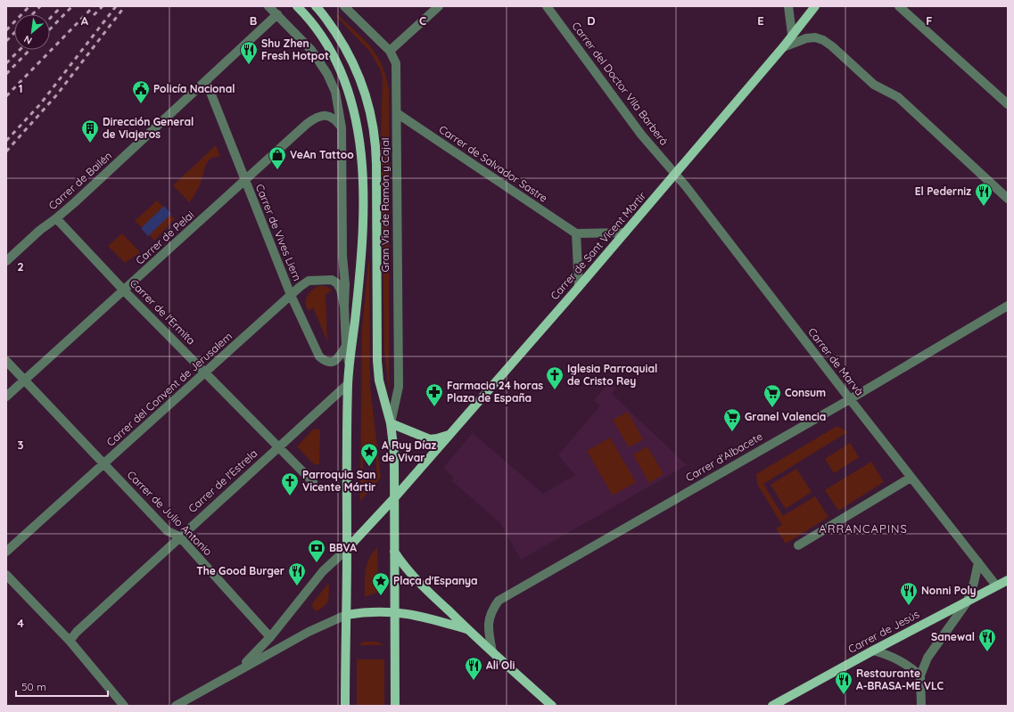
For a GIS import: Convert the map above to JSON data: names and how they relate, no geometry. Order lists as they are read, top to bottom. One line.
{"streets":{"main road":["Gran Via de Ramón y Cajal","Carrer de Sant Vicent Màrtir","Carrer de Jesús"],"street":["Carrer del Doctor Vila Barberá","Carrer de Salvador Sastre","Carrer de Bailén","Carrer de Vives Liern","Carrer de Pelai","Carrer de l'Ermita","Carrer de Marvà","Carrer del Convent de Jerusalem","Carrer d'Albacete","Carrer de l'Estrela","Carrer de Julio Antonio"]},"crossings":[["Carrer del Doctor Vila Barberá","Carrer de Sant Vicent Màrtir"],["Carrer del Doctor Vila Barberá","Carrer de Marvà"],["Carrer de Salvador Sastre","Gran Via de Ramón y Cajal"],["Carrer de Bailén","Carrer de Vives Liern"],["Carrer de Bailén","Carrer de l'Ermita"],["Gran Via de Ramón y Cajal","Carrer de Sant Vicent Màrtir"],["Carrer de Vives Liern","Carrer de Pelai"],["Carrer de Vives Liern","Carrer del Convent de Jerusalem"],["Carrer de Pelai","Carrer de l'Ermita"],["Carrer de Pelai","Carrer de Julio Antonio"],["Carrer de Sant Vicent Màrtir","Carrer de Marvà"],["Carrer de l'Ermita","Carrer del Convent de Jerusalem"],["Carrer de l'Ermita","Carrer de l'Estrela"],["Carrer de Marvà","Carrer d'Albacete"],["Carrer de Marvà","Carrer de Jesús"],["Carrer del Convent de Jerusalem","Carrer de Julio Antonio"],["Carrer de l'Estrela","Carrer de Julio Antonio"]],"districts":["ARRANCAPINS"],"places":{"restaurant":["Shu Zhen Fresh Hotpot","El Pederniz","The Good Burger","Nonni Poly","Sanewal","Ali Oli","Restaurante A-BRASA-ME VLC"],"public building":["Policía Nacional"],"building":["Dirección General de Viajeros"],"shop":["VeAn Tattoo"],"church":["Iglesia Parroquial de Cristo Rey","Parroquia San Vicente Mártir"],"pharmacy":["Farmacia 24 horas Plaza de España"],"supermarket":["Consum","Granel Valencia"],"place":["A Ruy Díaz de Vivar","Plaça d'Espanya"],"bank":["BBVA"]},"scale_bar":"50 m","north":"bottom left","grid":{"columns":["A","B","C","D","E","F"],"rows":["1","2","3","4"]}}
